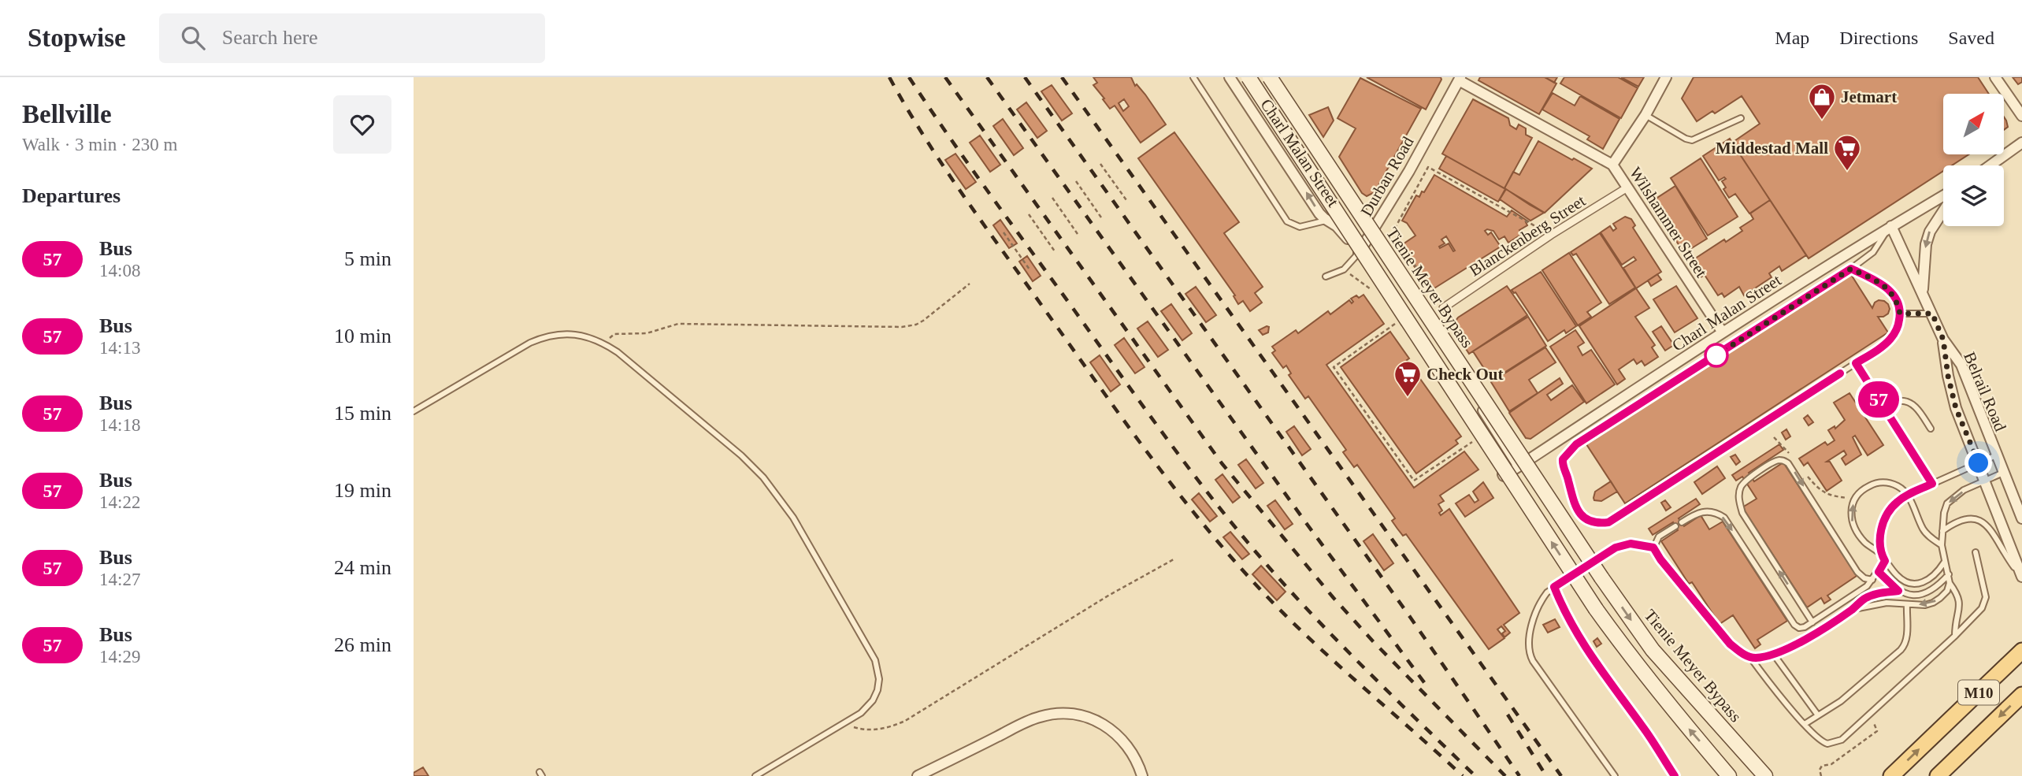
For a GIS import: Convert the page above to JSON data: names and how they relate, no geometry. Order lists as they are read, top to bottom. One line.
{"streets":{"main road":["Tienie Meyer Bypass","M10"],"street":["Charl Malan Street","Durban Road","Wilshammer Street","Blanckenberg Street","Belrail Road"]},"crossings":[["Charl Malan Street","Durban Road"],["Charl Malan Street","Wilshammer Street"],["Charl Malan Street","Tienie Meyer Bypass"],["Charl Malan Street","Belrail Road"],["Durban Road","Wilshammer Street"],["Wilshammer Street","Blanckenberg Street"]],"places":{"shop":["Jetmart"],"supermarket":["Middestad Mall","Check Out"]},"lines":["bus line 57"],"north":"top right","page":{"header":"Stopwise","search":"Search here","nav":["Map","Directions","Saved"],"heading":[["Bellville","Walk · 3 min · 230 m"],"Departures"],"on_map":"57","list":[{"mark":"57","name":"Bus","note":"14:08","value":"5 min"},{"mark":"57","name":"Bus","note":"14:13","value":"10 min"},{"mark":"57","name":"Bus","note":"14:18","value":"15 min"},{"mark":"57","name":"Bus","note":"14:22","value":"19 min"},{"mark":"57","name":"Bus","note":"14:27","value":"24 min"},{"mark":"57","name":"Bus","note":"14:29","value":"26 min"}]}}
